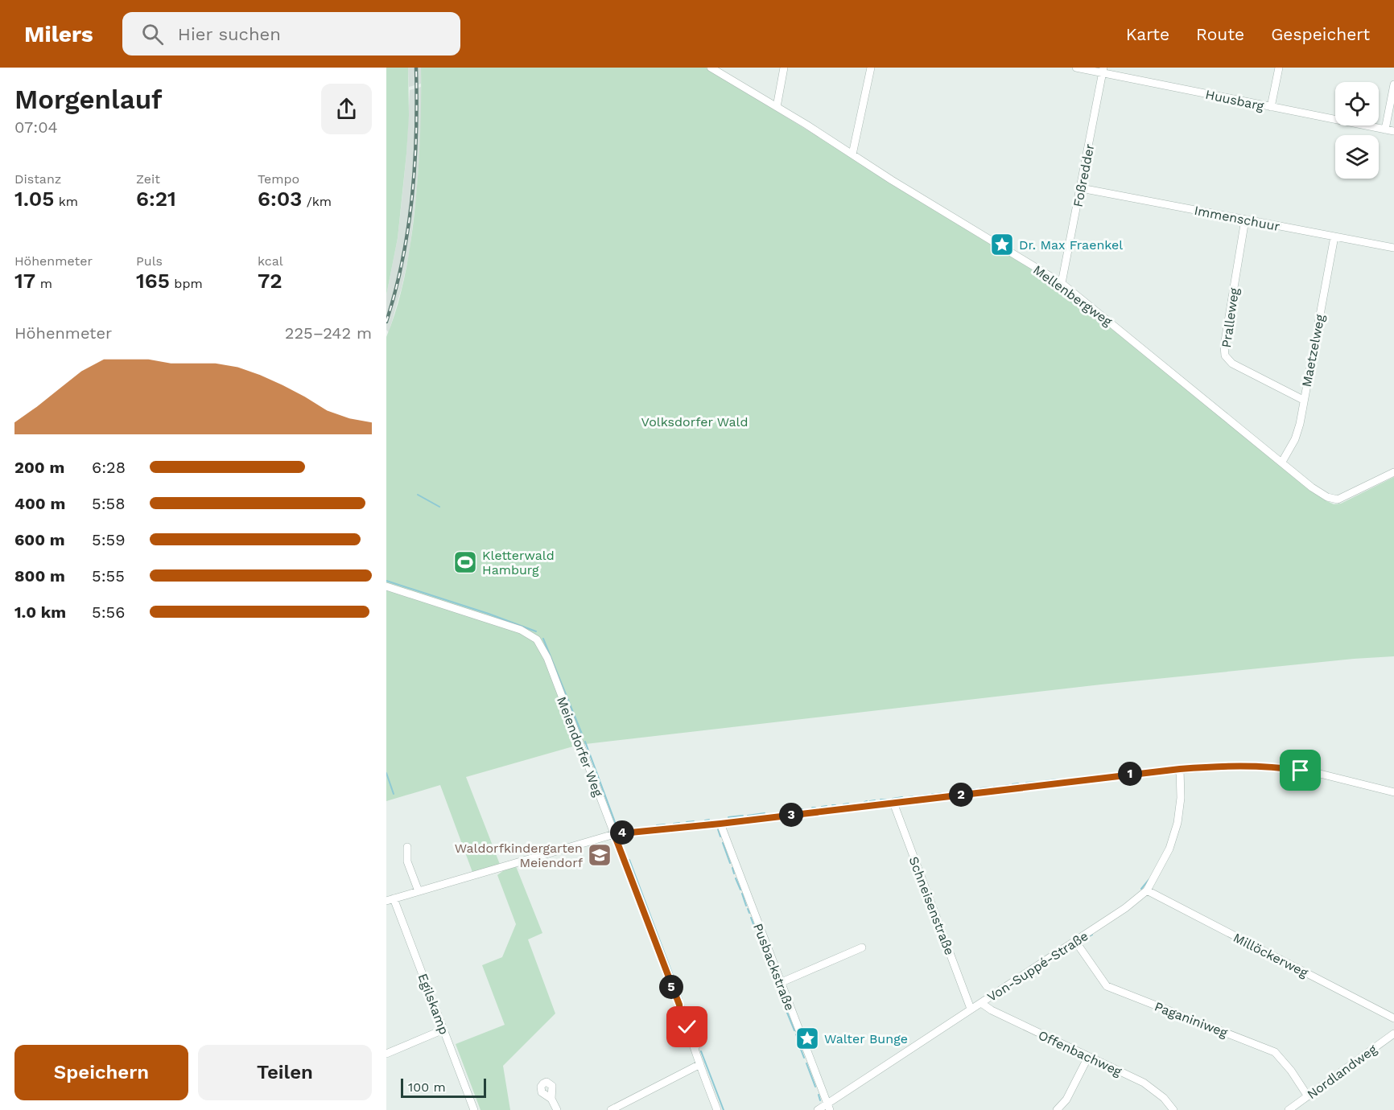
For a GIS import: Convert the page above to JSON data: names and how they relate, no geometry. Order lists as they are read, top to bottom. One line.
{"streets":{"street":["Huusbarg","Foßredder","Immenschuur","Mellenbergweg","Pralleweg","Maetzelweg","Meiendorfer Weg","Schneisenstraße","Millöckerweg","Von-Suppé-Straße","Pusbackstraße","Egilskamp","Paganiniweg","Offenbachweg","Nordlandweg"]},"crossings":[["Huusbarg","Foßredder"],["Foßredder","Immenschuur"],["Foßredder","Mellenbergweg"],["Immenschuur","Pralleweg"],["Immenschuur","Maetzelweg"],["Mellenbergweg","Maetzelweg"],["Pralleweg","Maetzelweg"],["Schneisenstraße","Von-Suppé-Straße"],["Millöckerweg","Von-Suppé-Straße"],["Von-Suppé-Straße","Pusbackstraße"],["Von-Suppé-Straße","Paganiniweg"],["Von-Suppé-Straße","Offenbachweg"],["Paganiniweg","Nordlandweg"]],"parks":["Volksdorfer Wald"],"places":{"place":["Dr. Max Fraenkel","Walter Bunge"],"sports":["Kletterwald Hamburg"],"school or university":["Waldorfkindergarten Meiendorf"]},"scale_bar":"100 m","page":{"header":"Milers","search":"Hier suchen","nav":["Karte","Route","Gespeichert"],"heading":["Morgenlauf","07:04"],"stats":[["Distanz","1.05 km"],["Zeit","6:21"],["Tempo","6:03 /km"],["Höhenmeter","17 m"],["Puls","165 bpm"],["kcal","72"]],"chart":["Höhenmeter","225–242 m"],"list":[{"name":"200 m","note":"6:28"},{"name":"400 m","note":"5:58"},{"name":"600 m","note":"5:59"},{"name":"800 m","note":"5:55"},{"name":"1.0 km","note":"5:56"}],"pins":["1","2","3","4","5"],"buttons":["Speichern","Teilen"],"scale":"100 m"}}
